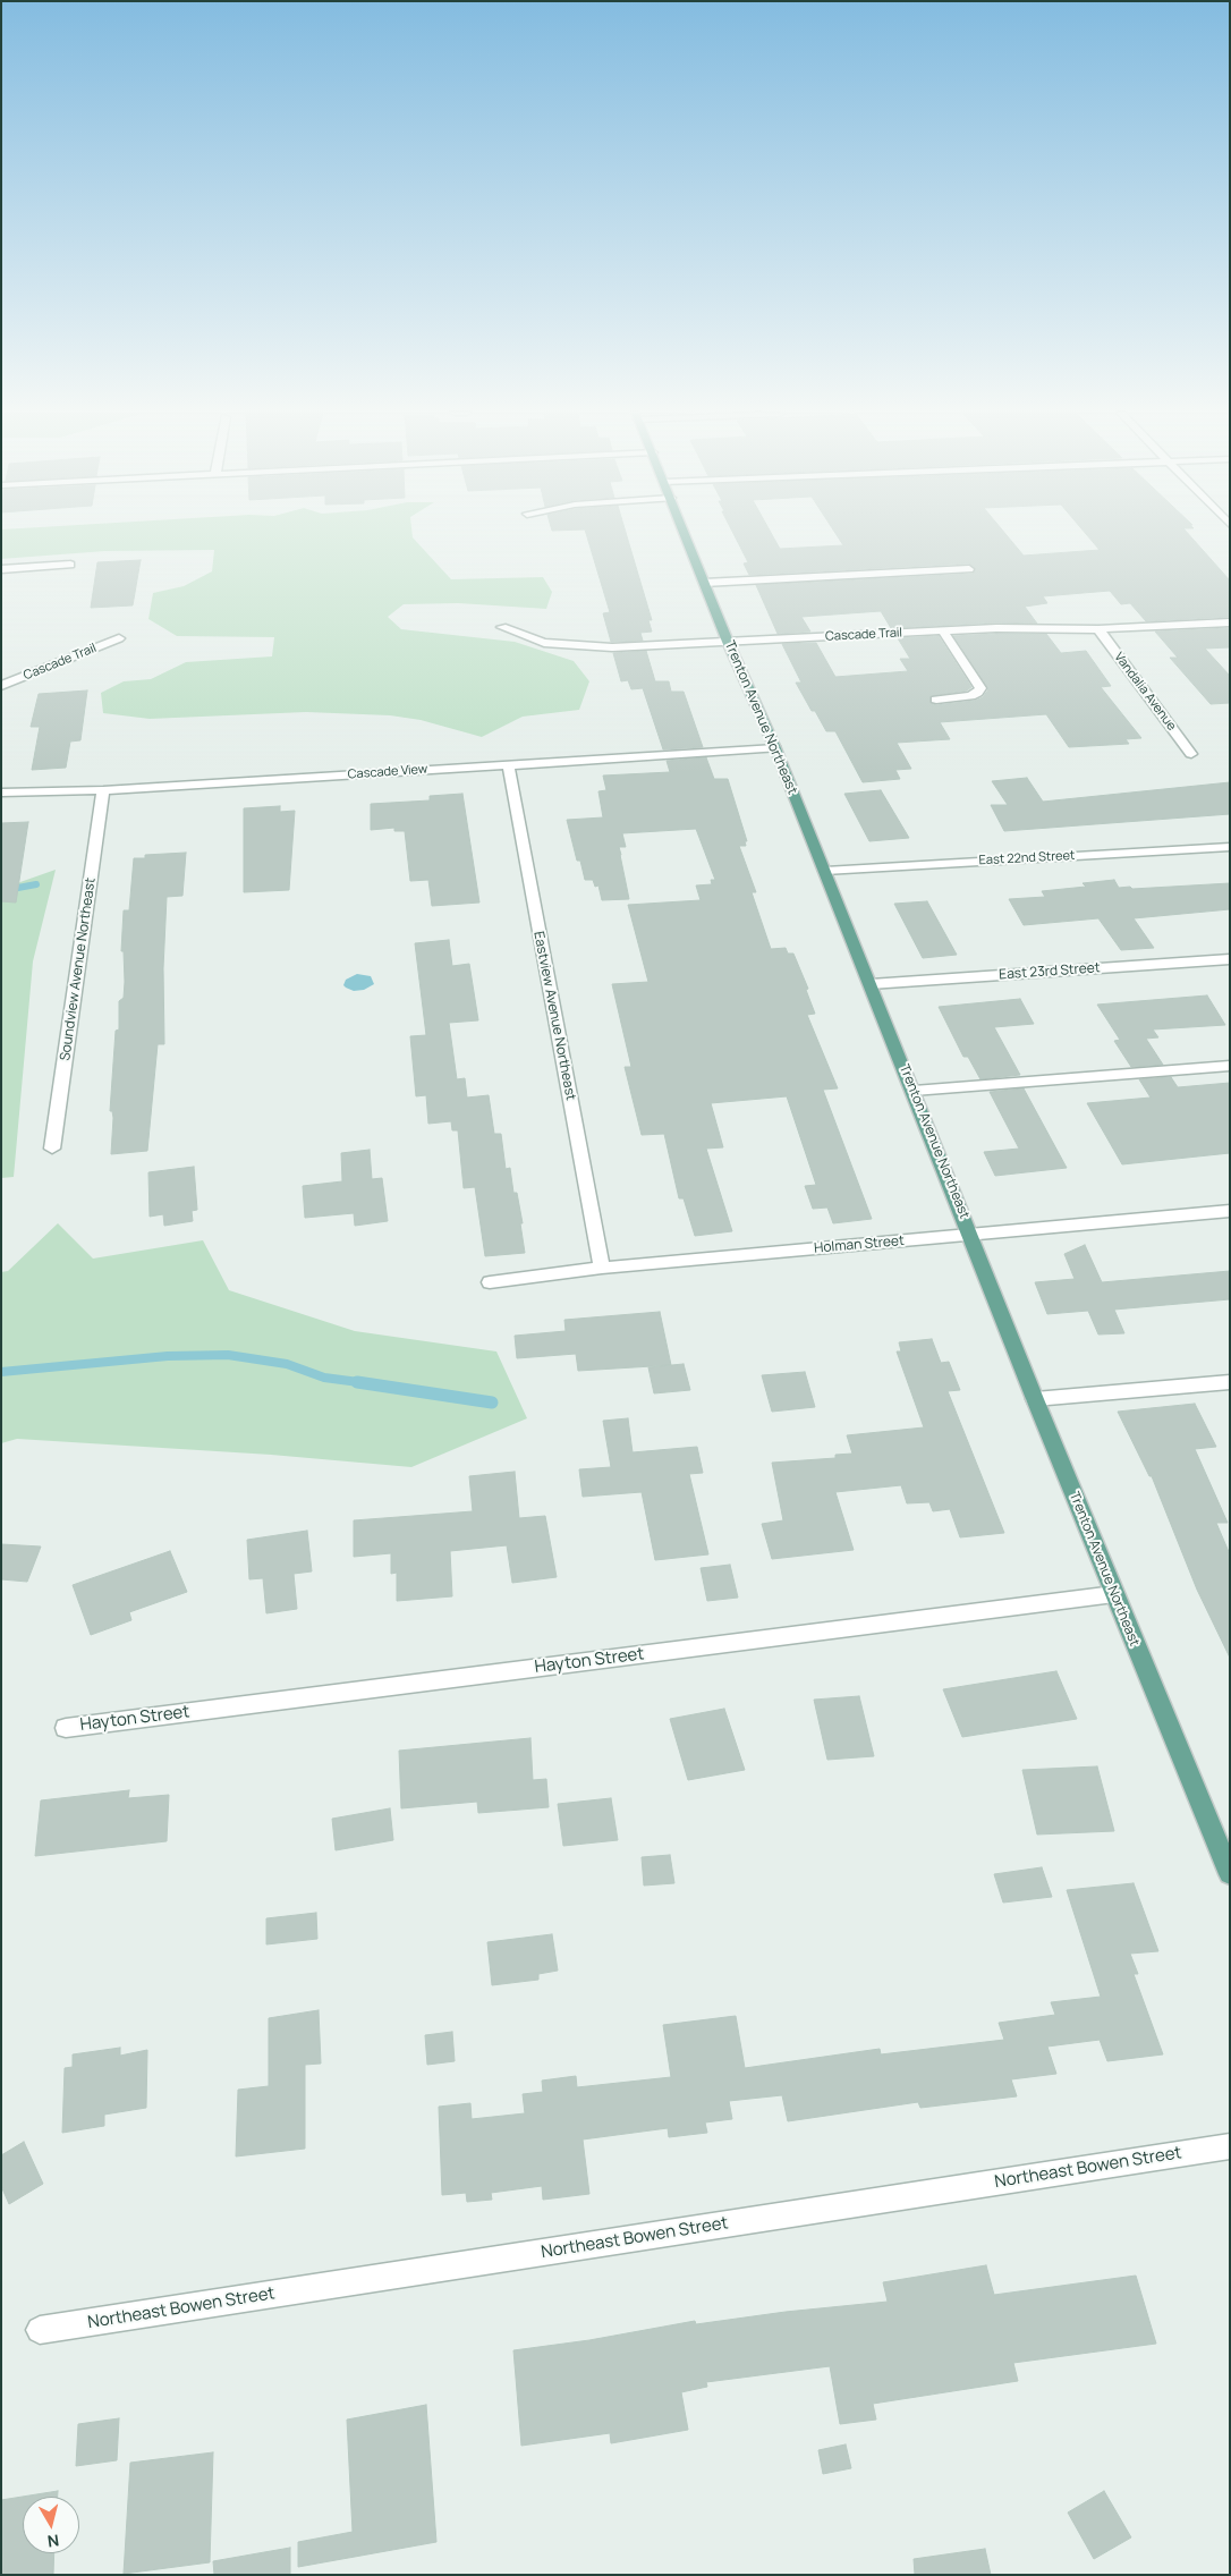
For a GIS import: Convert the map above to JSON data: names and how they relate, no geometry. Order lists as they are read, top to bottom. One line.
{"streets":{"main road":["Trenton Avenue Northeast"],"street":["Cascade Trail","Vandalia Avenue","Cascade View","East 22nd Street","Soundview Avenue Northeast","East 23rd Street","Eastview Avenue Northeast","Holman Street","Hayton Street","Northeast Bowen Street"]},"crossings":[["Cascade Trail","Vandalia Avenue"],["Cascade Trail","Trenton Avenue Northeast"],["Trenton Avenue Northeast","Cascade View"],["Trenton Avenue Northeast","East 22nd Street"],["Trenton Avenue Northeast","East 23rd Street"],["Trenton Avenue Northeast","Holman Street"],["Trenton Avenue Northeast","Hayton Street"],["Cascade View","Soundview Avenue Northeast"],["Cascade View","Eastview Avenue Northeast"],["Eastview Avenue Northeast","Holman Street"]],"north":"bottom"}
